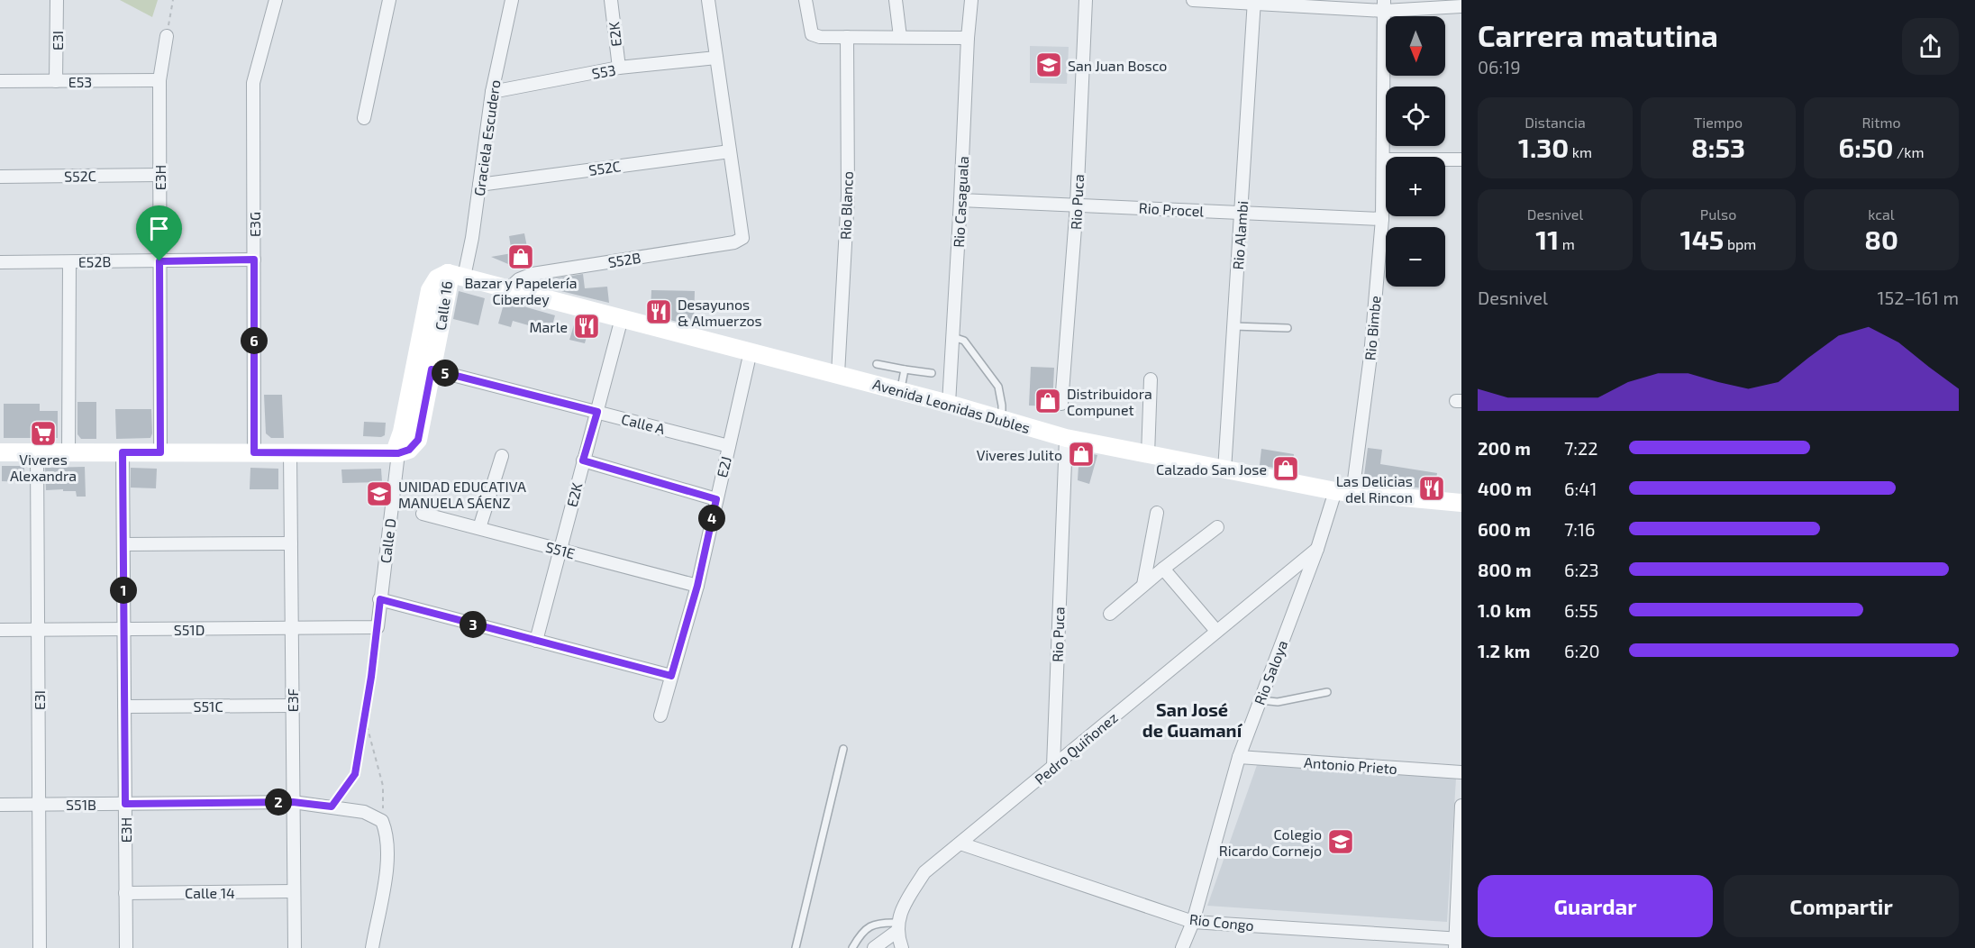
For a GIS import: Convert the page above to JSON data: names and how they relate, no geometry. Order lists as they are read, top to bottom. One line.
{"streets":{"main road":["Calle 16","Avenida Leonidas Dubles"],"street":["E2K","E3I","S53","E53","Graciela Escudero","S52C","E3H","Rio Casaguala","Rio Puca","Rio Blanco","Rio Procel","E3G","Rio Alambi","S52B","E52B","Rio Bimbe","Calle A","E2J","Calle D","S51E","S51D","Rio Saloya","E3F","S51C","Pedro Quiñonez","Antonio Prieto","S51B","Calle 14","Rio Congo"]},"crossings":[["E2K","S53"],["E2K","Avenida Leonidas Dubles"],["E2K","Calle A"],["E2K","S51E"],["E3I","E53"],["E3I","S51D"],["E3I","S51B"],["S53","Graciela Escudero"],["E53","E3H"],["Graciela Escudero","S52C"],["Graciela Escudero","Calle 16"],["Graciela Escudero","Avenida Leonidas Dubles"],["S52C","E3H"],["S52C","S52B"],["E3H","E52B"],["E3H","S51D"],["E3H","S51C"],["E3H","S51B"],["E3H","Calle 14"],["Rio Casaguala","Rio Procel"],["Rio Casaguala","Avenida Leonidas Dubles"],["Rio Puca","Rio Procel"],["Rio Puca","Avenida Leonidas Dubles"],["Rio Puca","Pedro Quiñonez"],["Rio Blanco","Avenida Leonidas Dubles"],["Rio Procel","Rio Alambi"],["Rio Procel","Rio Bimbe"],["E3G","E52B"],["Rio Alambi","Avenida Leonidas Dubles"],["S52B","Avenida Leonidas Dubles"],["Calle 16","Avenida Leonidas Dubles"],["Calle 16","Calle A"],["Calle 16","Calle D"],["Rio Bimbe","Avenida Leonidas Dubles"],["Rio Bimbe","Rio Saloya"],["Avenida Leonidas Dubles","E2J"],["Avenida Leonidas Dubles","Rio Saloya"],["Calle A","E2J"],["E2J","S51E"],["Calle D","S51D"],["S51D","E3F"],["Rio Saloya","Pedro Quiñonez"],["Rio Saloya","Antonio Prieto"],["Rio Saloya","Rio Congo"],["E3F","S51C"],["E3F","S51B"],["E3F","Calle 14"],["Pedro Quiñonez","Rio Congo"]],"districts":["San José de Guamaní"],"places":{"school or university":["San Juan Bosco","UNIDAD EDUCATIVA MANUELA SÁENZ","Colegio Ricardo Cornejo"],"shop":["Bazar y Papelería Ciberdey","Distribuidora Compunet","Viveres Julito","Calzado San Jose"],"restaurant":["Desayunos & Almuerzos","Marle","Las Delicias del Rincon"],"supermarket":["Viveres Alexandra"]},"north":"bottom","page":{"heading":["Carrera matutina","06:19"],"map_buttons":["+","−"],"stats":[["Distancia","1.30 km"],["Tiempo","8:53"],["Ritmo","6:50 /km"],["Desnivel","11 m"],["Pulso","145 bpm"],["kcal","80"]],"chart":["Desnivel","152–161 m"],"pins":["6","5","4","1","3","2"],"list":[{"name":"200 m","note":"7:22"},{"name":"400 m","note":"6:41"},{"name":"600 m","note":"7:16"},{"name":"800 m","note":"6:23"},{"name":"1.0 km","note":"6:55"},{"name":"1.2 km","note":"6:20"}],"buttons":["Guardar","Compartir"]}}
